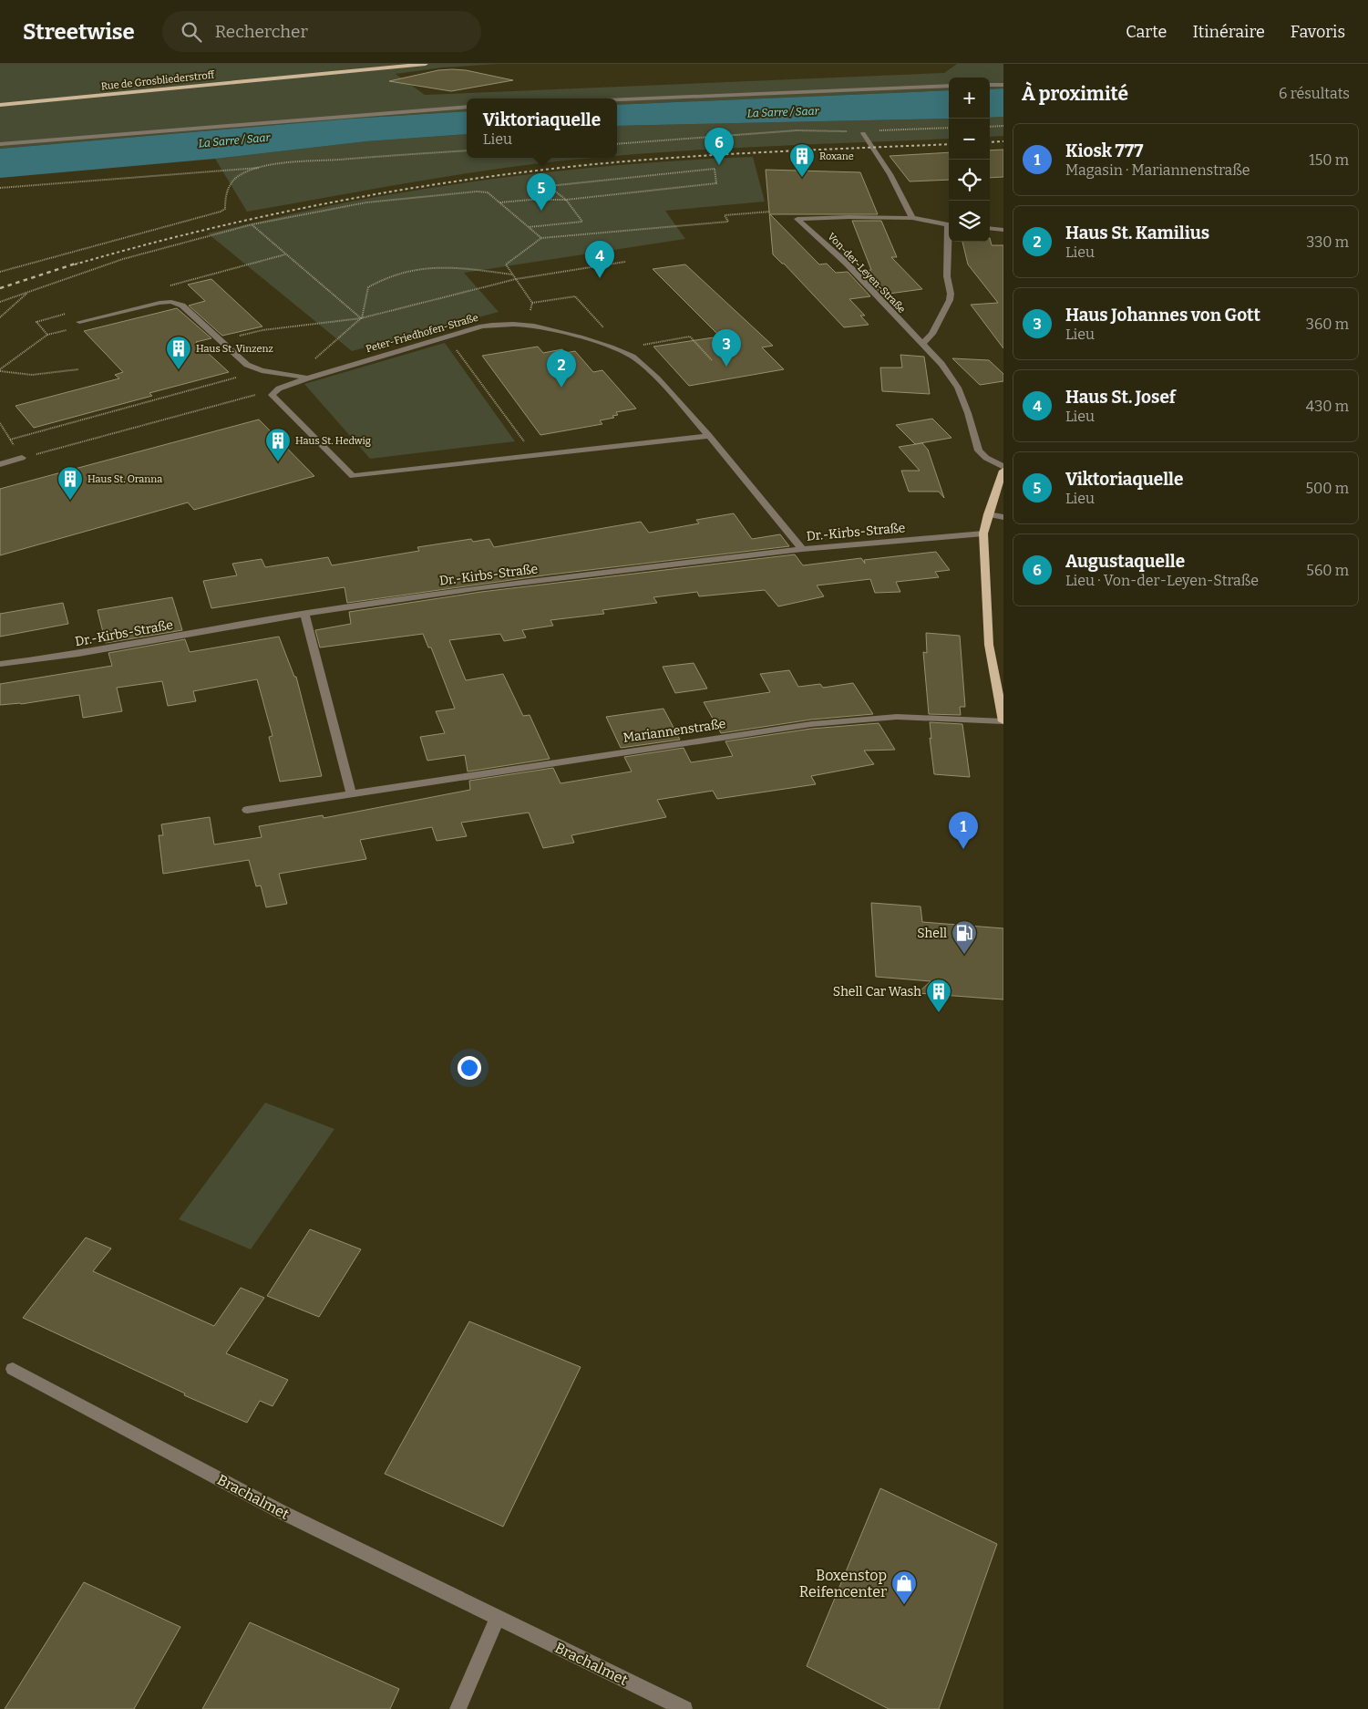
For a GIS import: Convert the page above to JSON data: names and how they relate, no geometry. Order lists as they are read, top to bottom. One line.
{"streets":{"main road":["Rue de Grosbliederstroff"],"street":["Von-der-Leyen-Straße","Peter-Friedhofen-Straße","Dr.-Kirbs-Straße","Mariannenstraße","Brachalmet"]},"crossings":[["Peter-Friedhofen-Straße","Dr.-Kirbs-Straße"]],"water":["La Sarre / Saar"],"places":{"building":["Roxane","Haus St. Vinzenz","Haus St. Hedwig","Haus St. Oranna","Shell Car Wash"],"fuel station":["Shell"],"shop":["Boxenstop Reifencenter"]},"page":{"header":"Streetwise","search":"Rechercher","nav":["Carte","Itinéraire","Favoris"],"heading":["À proximité","6 résultats"],"map_buttons":["+","−"],"popup":["Viktoriaquelle","Lieu"],"list":[{"mark":"1","name":"Kiosk 777","note":"Magasin · Mariannenstraße","value":"150 m"},{"mark":"2","name":"Haus St. Kamilius","note":"Lieu","value":"330 m"},{"mark":"3","name":"Haus Johannes von Gott","note":"Lieu","value":"360 m"},{"mark":"4","name":"Haus St. Josef","note":"Lieu","value":"430 m"},{"mark":"5","name":"Viktoriaquelle","note":"Lieu","value":"500 m"},{"mark":"6","name":"Augustaquelle","note":"Lieu · Von-der-Leyen-Straße","value":"560 m"}],"pins":["6","5","4","3","2","1"]}}
